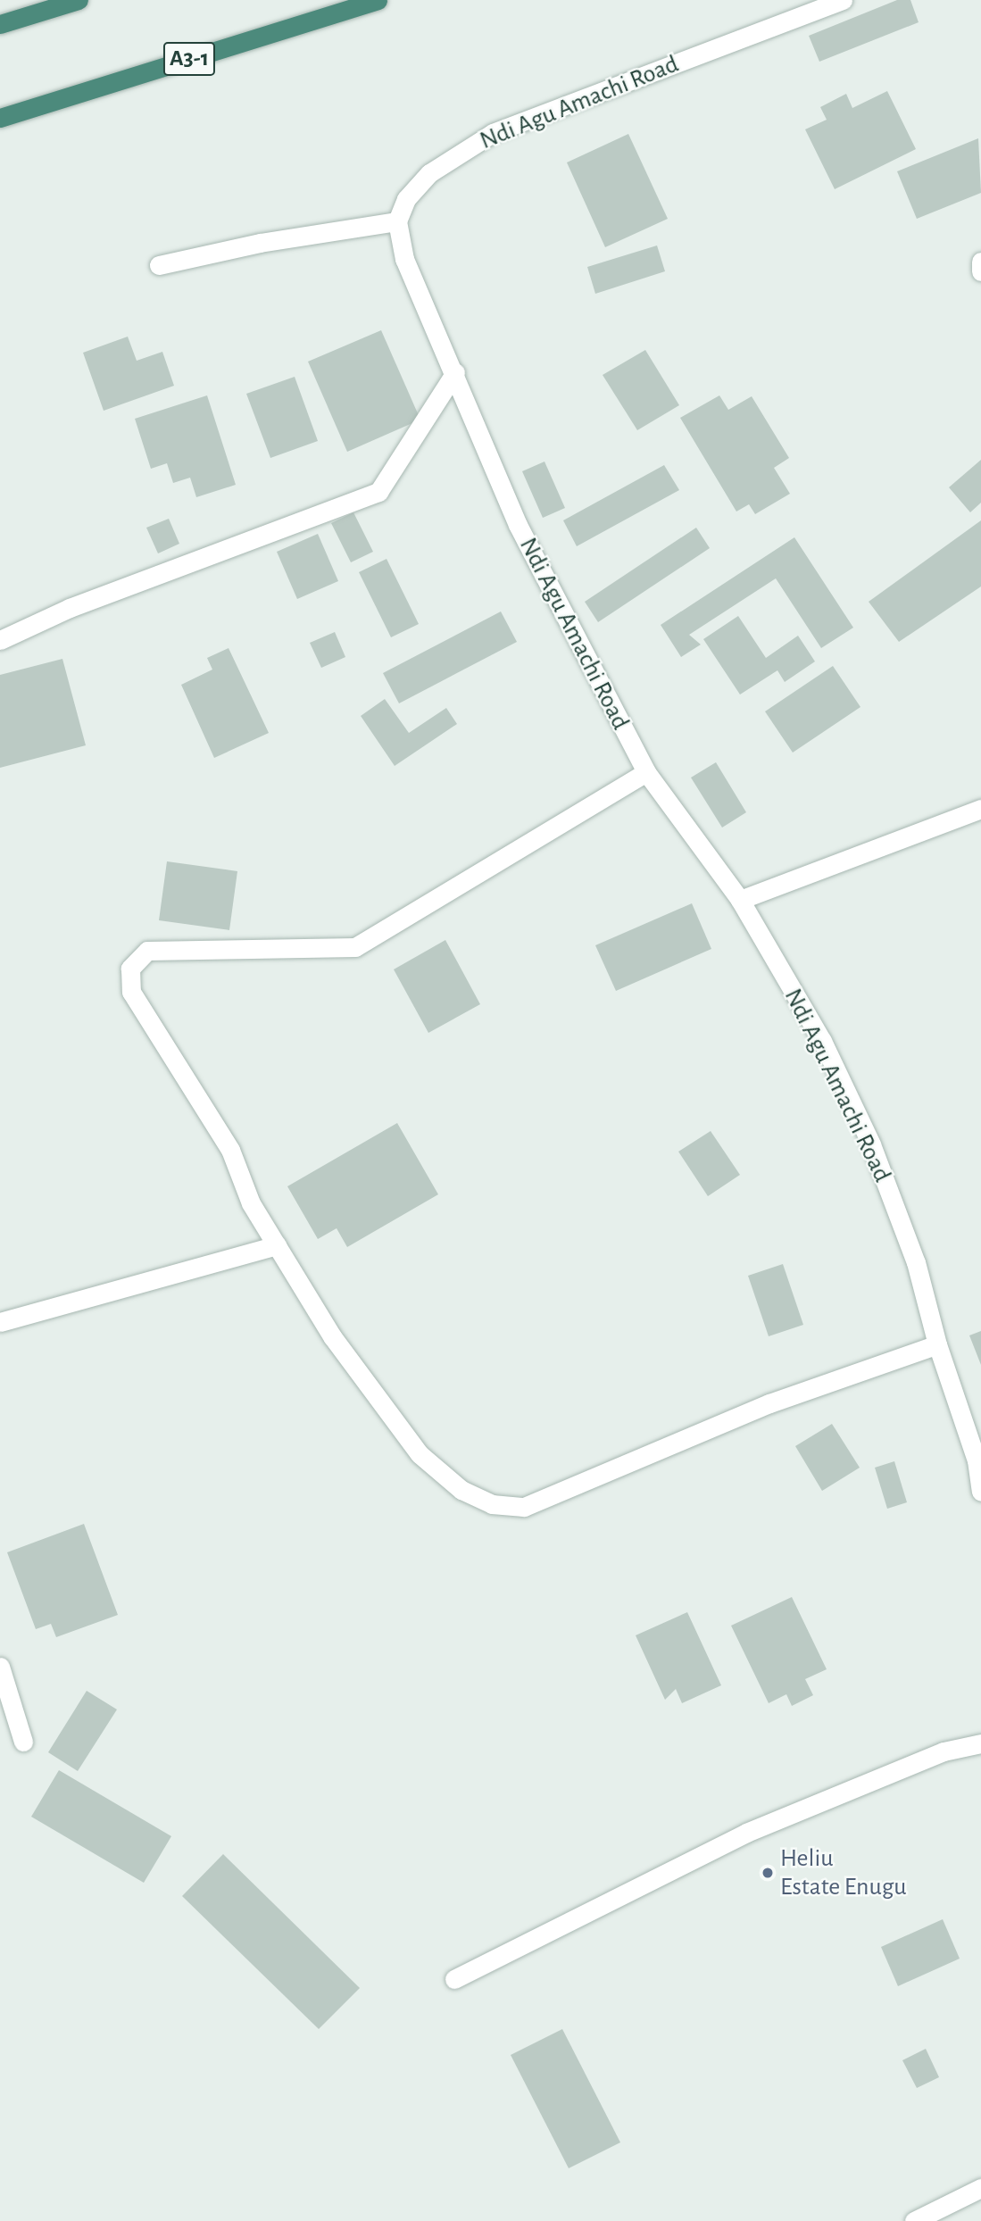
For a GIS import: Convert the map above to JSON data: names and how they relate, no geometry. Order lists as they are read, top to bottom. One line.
{"streets":{"highway":["A3-1"],"street":["Ndi Agu Amachi Road"]},"places":["Heliu Estate Enugu"]}
